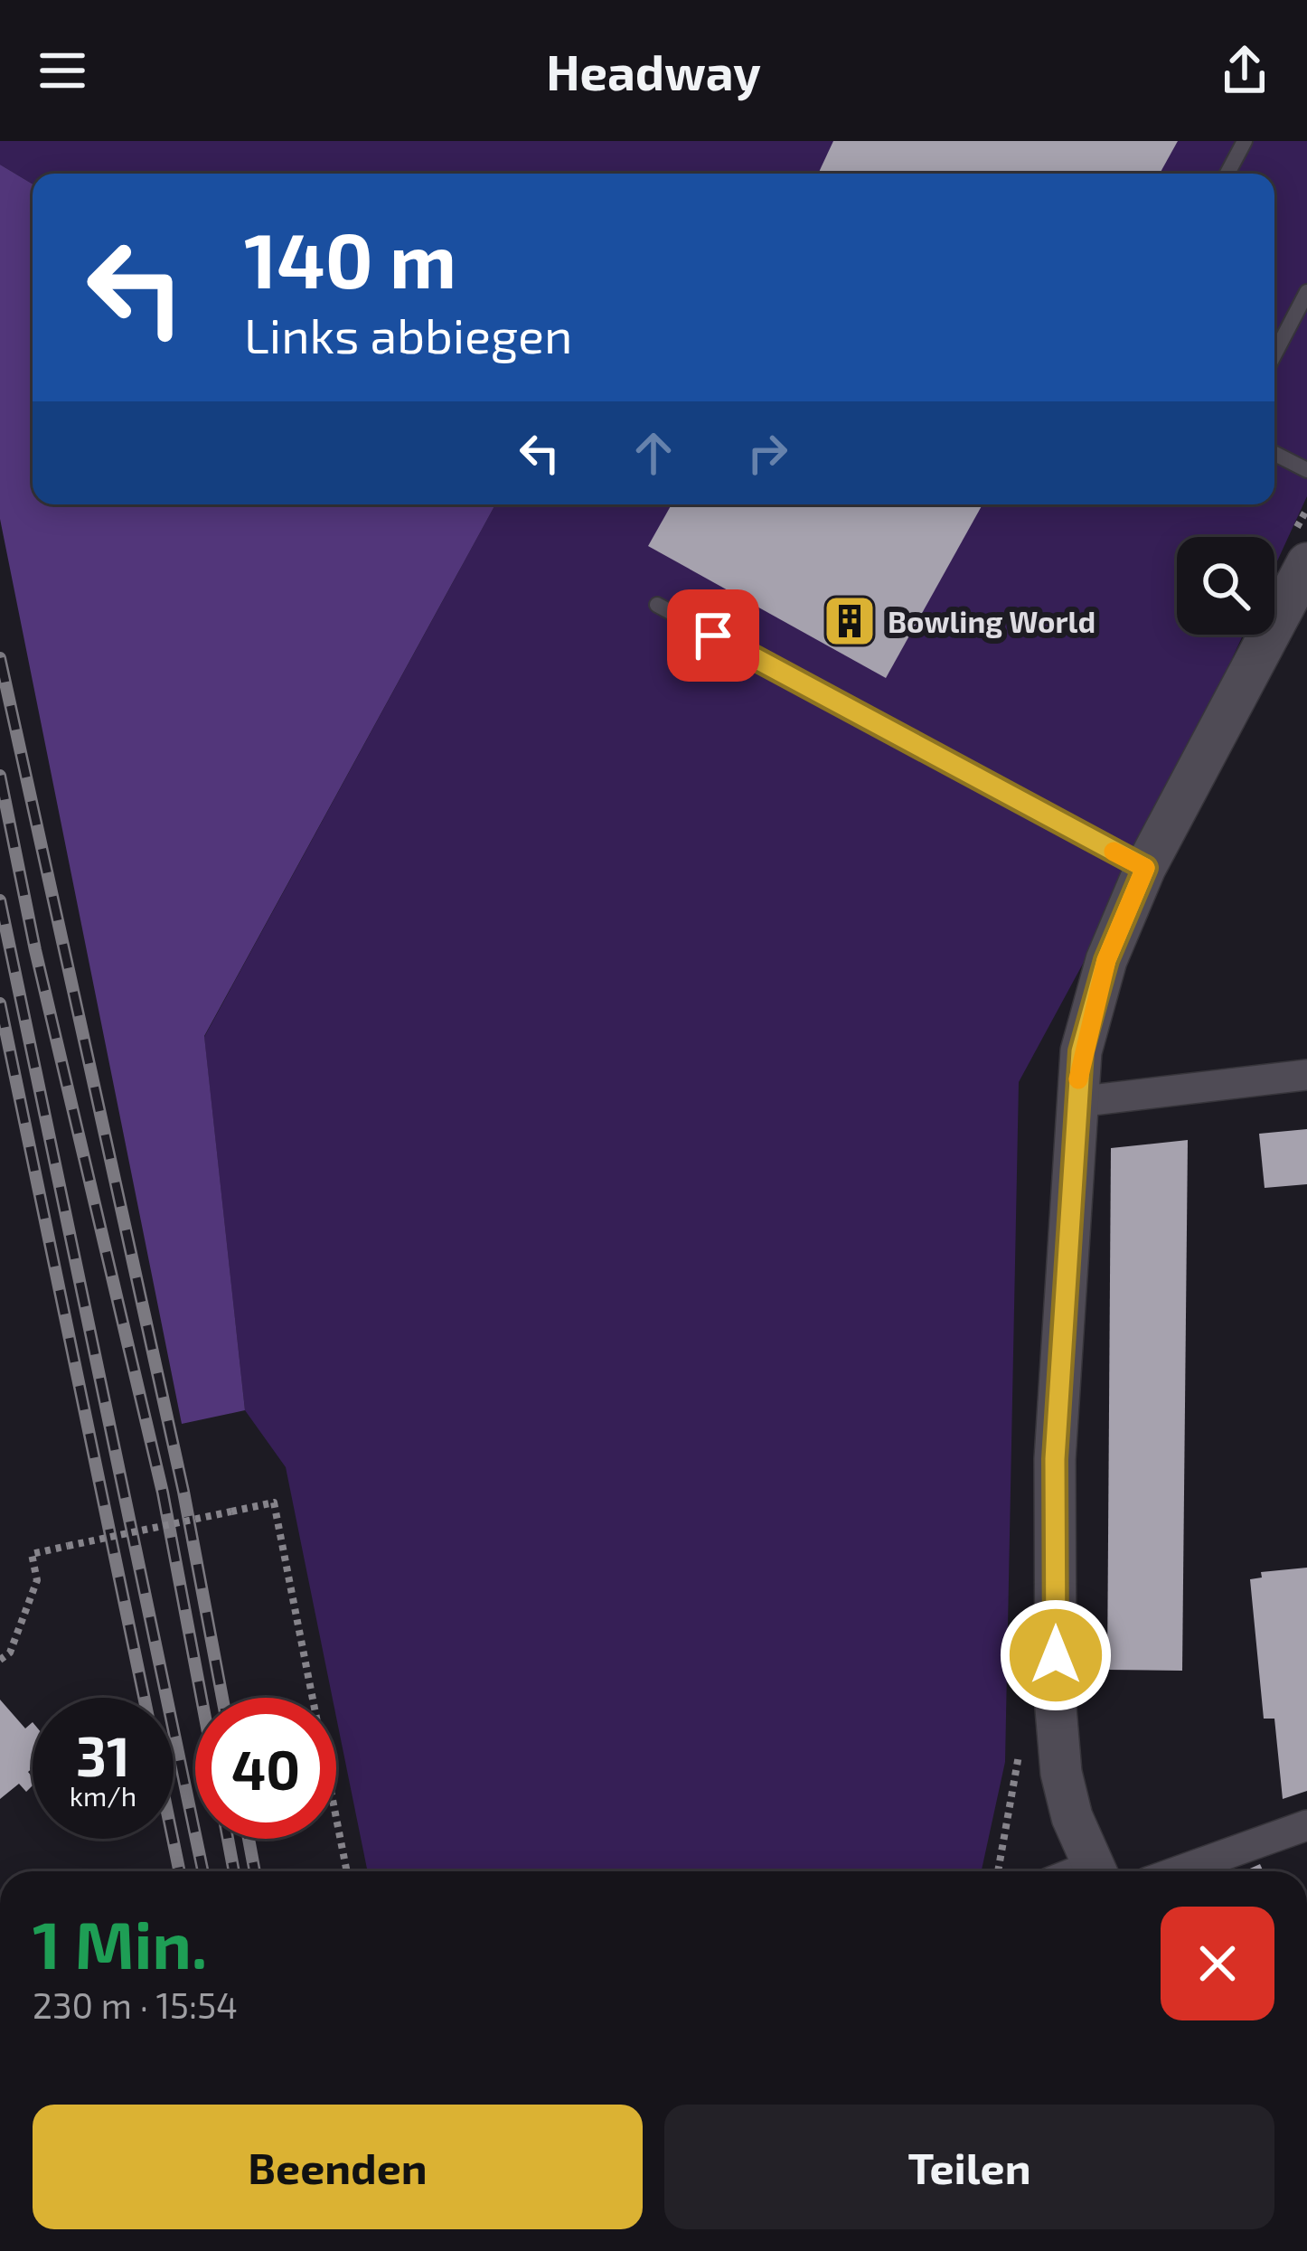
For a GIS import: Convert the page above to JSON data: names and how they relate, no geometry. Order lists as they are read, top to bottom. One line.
{"places":{"building":["Bowling World"]},"page":{"header":"Headway","turn":["140 m","Links abbiegen"],"speed":"31 km/h","limit":"40","heading":["1 Min.","230 m · 15:54"],"buttons":["Beenden","Teilen"]}}
